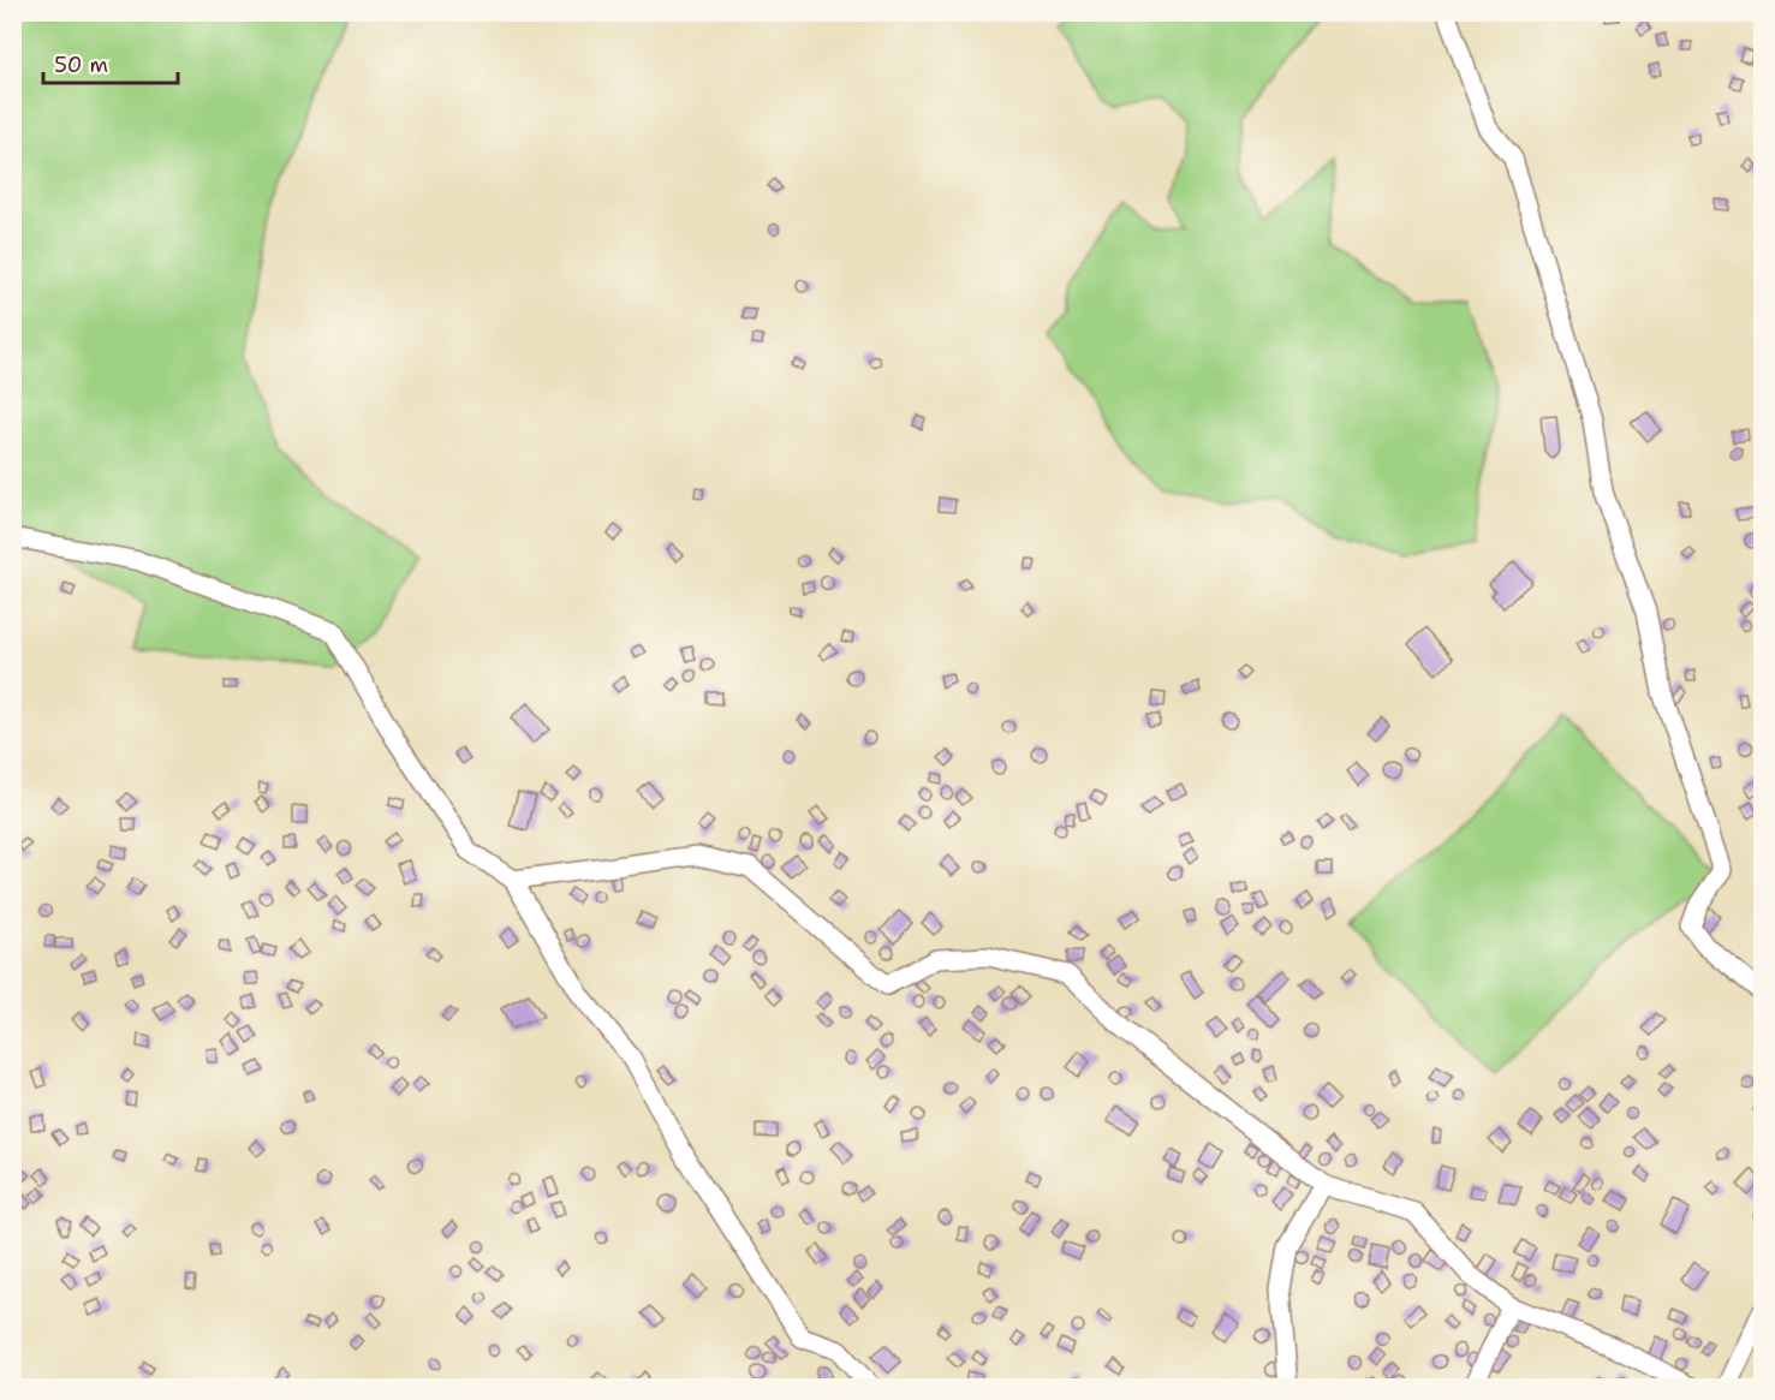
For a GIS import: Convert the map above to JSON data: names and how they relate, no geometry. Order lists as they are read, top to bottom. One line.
{"scale_bar":"50 m"}
